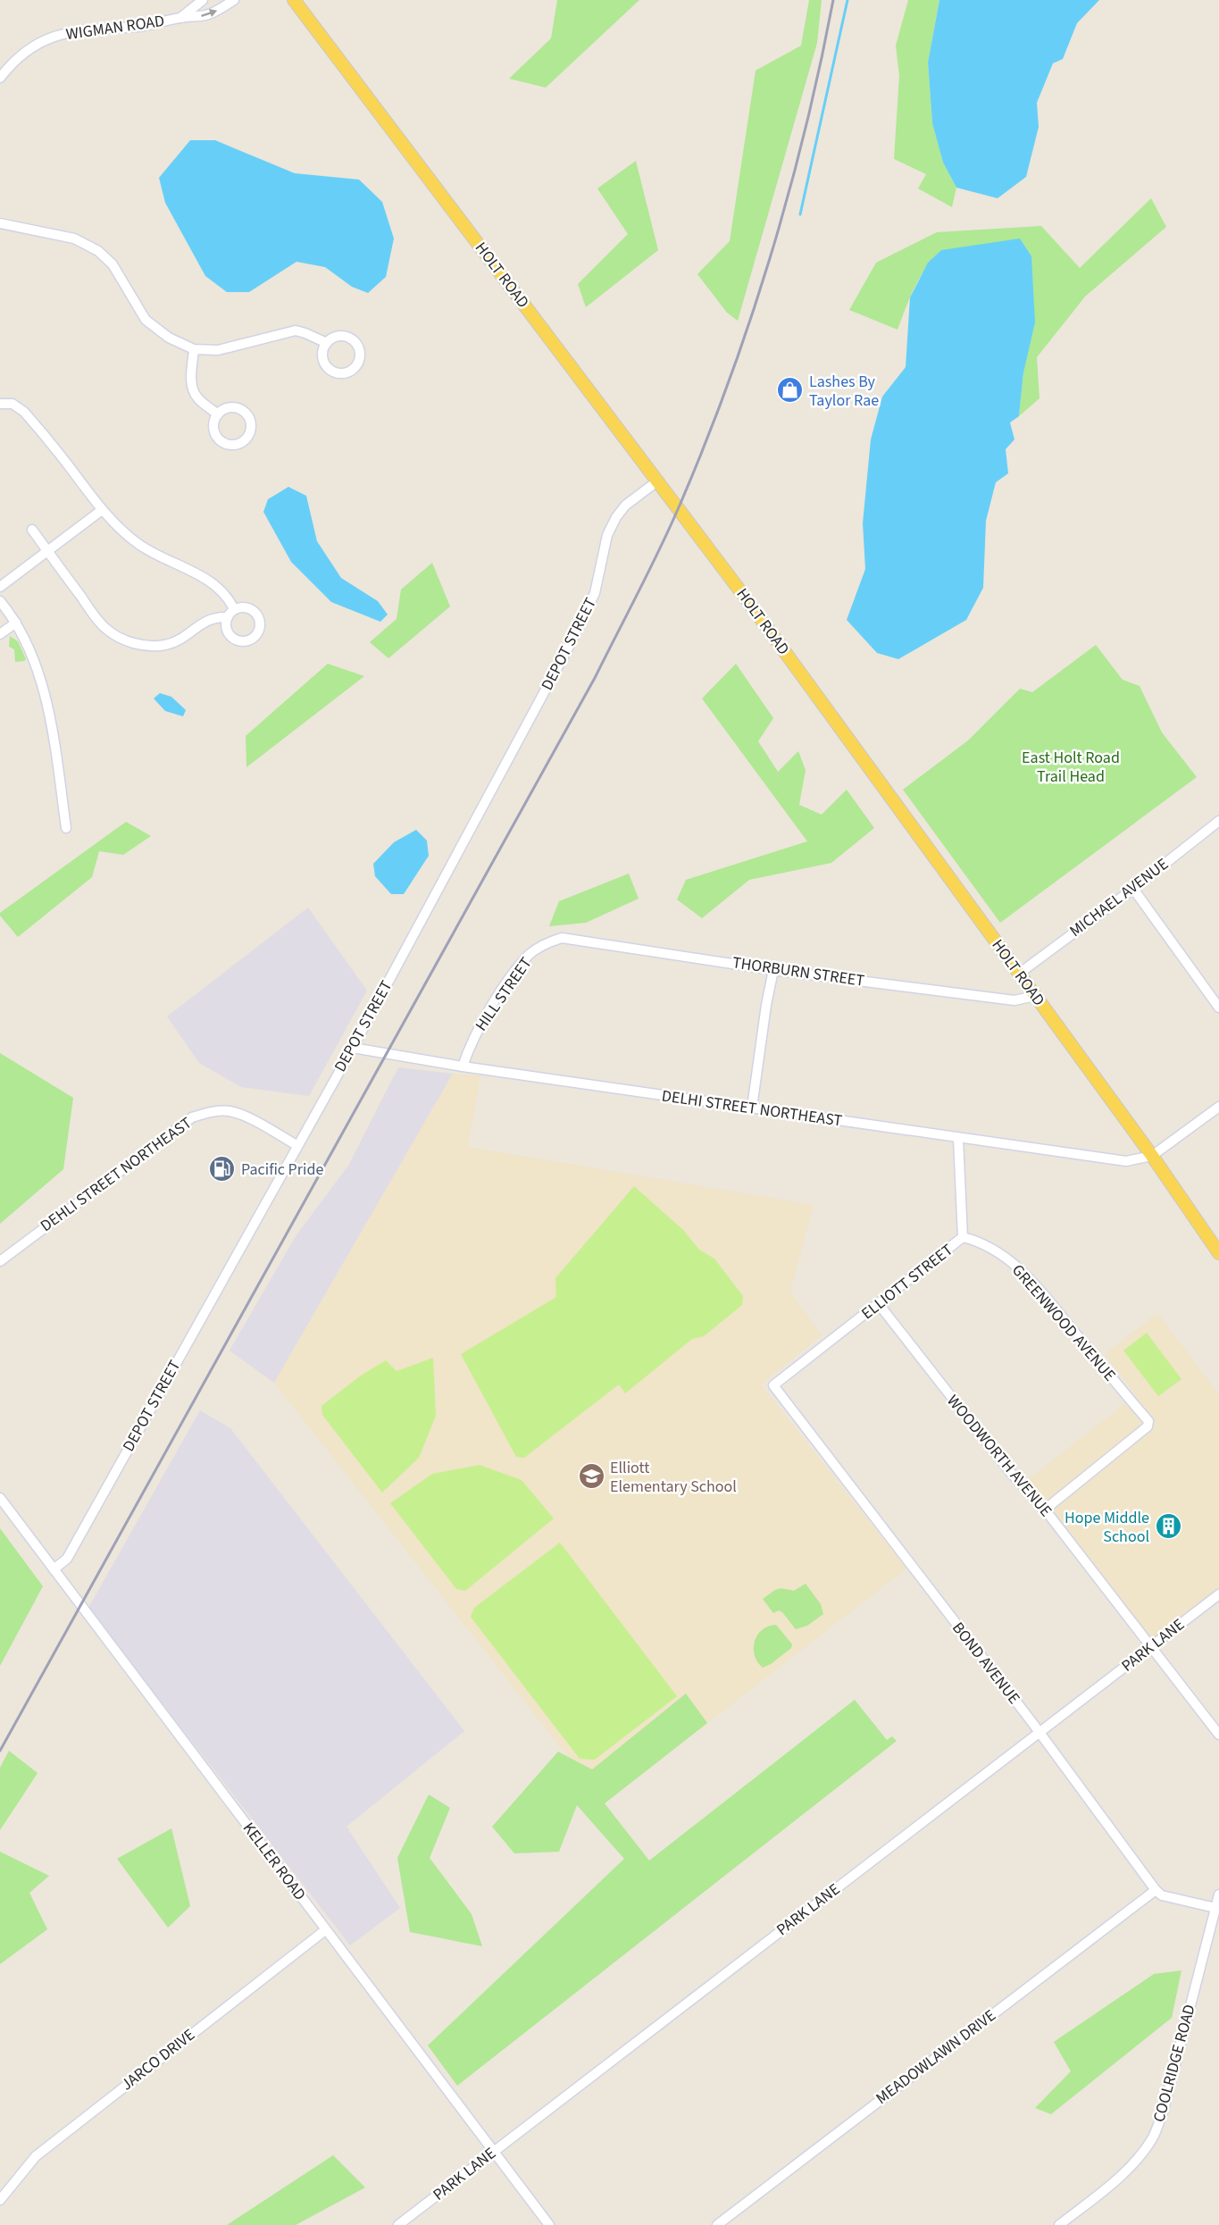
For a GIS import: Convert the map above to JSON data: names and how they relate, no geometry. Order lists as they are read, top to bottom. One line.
{"streets":{"main road":["HOLT ROAD"],"street":["WIGMAN ROAD","DEPOT STREET","MICHAEL AVENUE","THORBURN STREET","HILL STREET","DELHI STREET NORTHEAST","DEHLI STREET NORTHEAST","ELLIOTT STREET","GREENWOOD AVENUE","WOODWORTH AVENUE","PARK LANE","BOND AVENUE","KELLER ROAD","MEADOWLAWN DRIVE","JARCO DRIVE","COOLRIDGE ROAD"]},"crossings":[["HOLT ROAD","DEPOT STREET"],["HOLT ROAD","MICHAEL AVENUE"],["HOLT ROAD","THORBURN STREET"],["HOLT ROAD","DELHI STREET NORTHEAST"],["DEPOT STREET","DELHI STREET NORTHEAST"],["DEPOT STREET","DEHLI STREET NORTHEAST"],["DEPOT STREET","KELLER ROAD"],["THORBURN STREET","HILL STREET"],["HILL STREET","DELHI STREET NORTHEAST"],["DELHI STREET NORTHEAST","ELLIOTT STREET"],["ELLIOTT STREET","GREENWOOD AVENUE"],["ELLIOTT STREET","WOODWORTH AVENUE"],["ELLIOTT STREET","BOND AVENUE"],["GREENWOOD AVENUE","WOODWORTH AVENUE"],["WOODWORTH AVENUE","PARK LANE"],["PARK LANE","BOND AVENUE"],["PARK LANE","KELLER ROAD"],["BOND AVENUE","MEADOWLAWN DRIVE"],["KELLER ROAD","JARCO DRIVE"]],"parks":["East Holt Road Trail Head"],"places":{"shop":["Lashes By Taylor Rae"],"fuel station":["Pacific Pride"],"school or university":["Elliott Elementary School"],"building":["Hope Middle School"]}}
